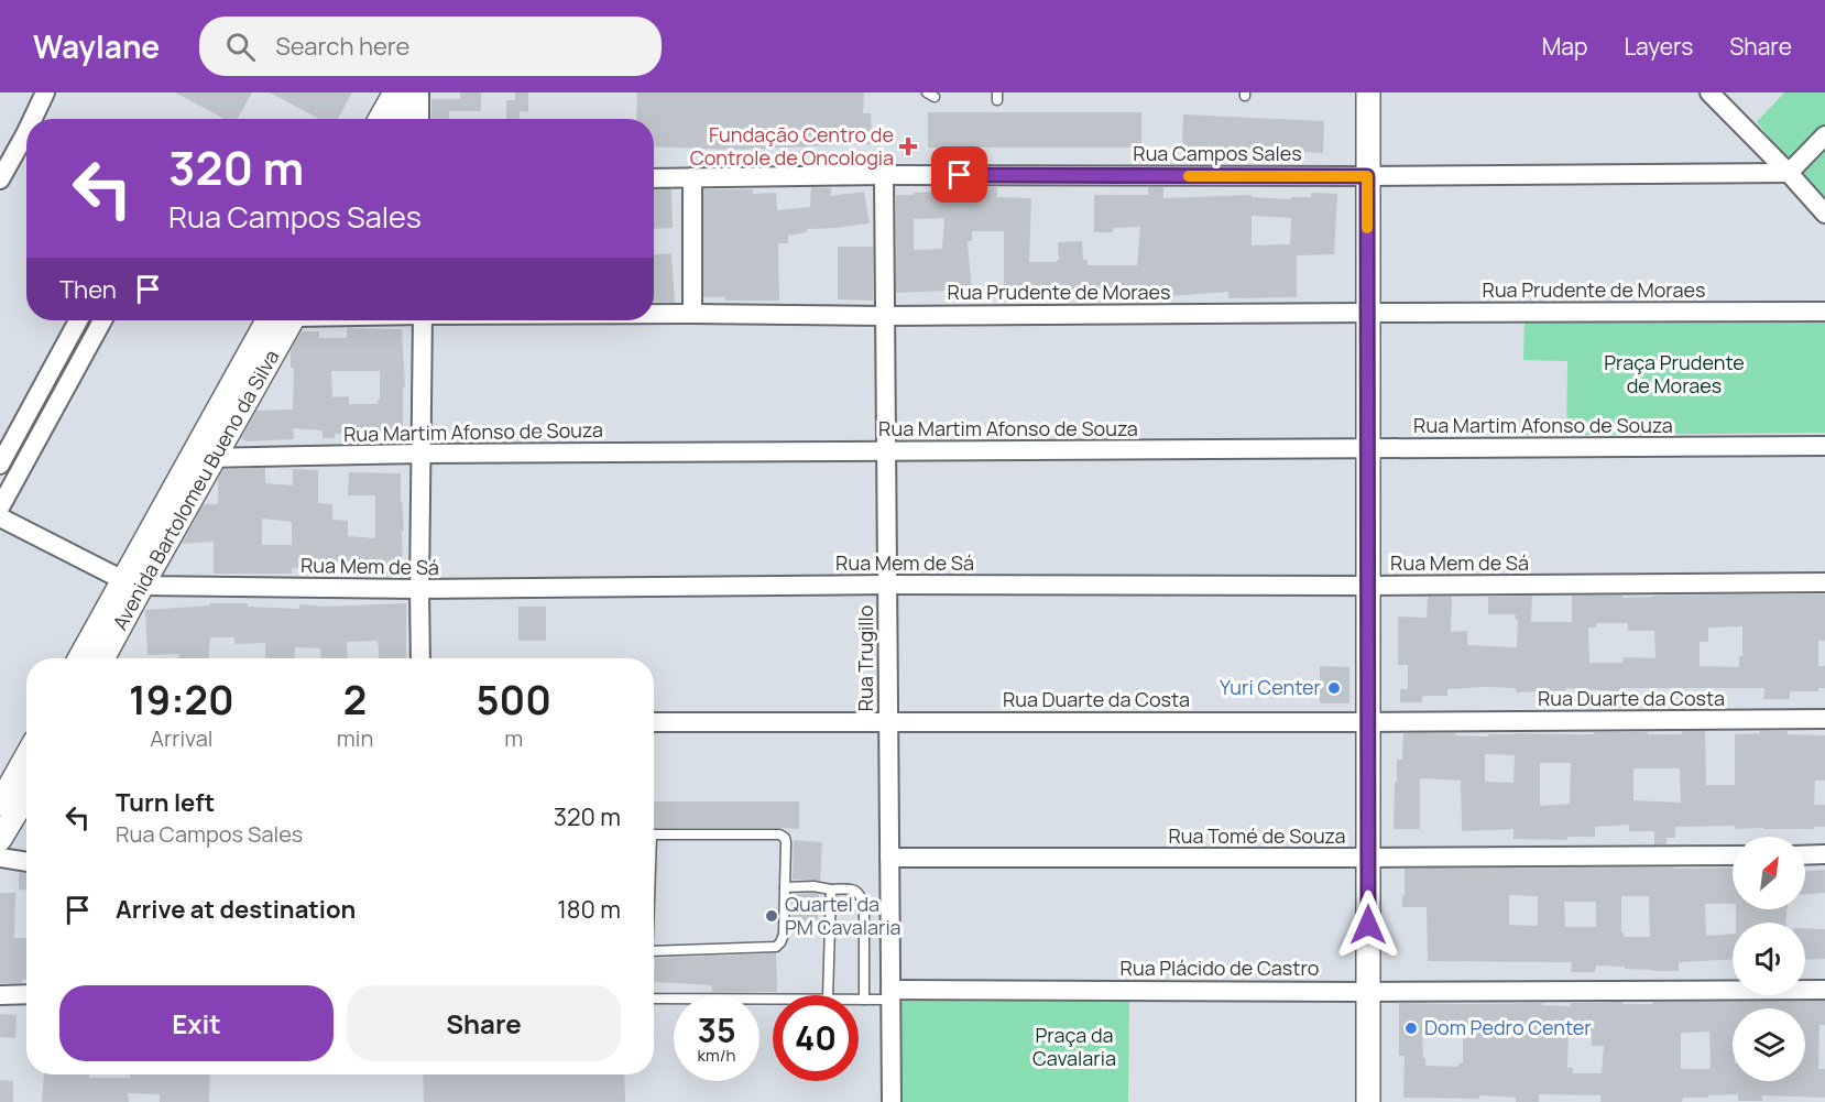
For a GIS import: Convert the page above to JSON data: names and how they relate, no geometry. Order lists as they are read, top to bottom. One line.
{"streets":{"street":["Rua Campos Sales","Rua Prudente de Moraes","Rua Martim Afonso de Souza","Avenida Bartolomeu Bueno da Silva","Rua Mem de Sá","Rua Trugillo","Rua Duarte da Costa","Rua Tomé de Souza","Rua Plácido de Castro"]},"crossings":[["Rua Campos Sales","Rua Trugillo"],["Rua Prudente de Moraes","Rua Trugillo"],["Rua Martim Afonso de Souza","Avenida Bartolomeu Bueno da Silva"],["Rua Martim Afonso de Souza","Rua Trugillo"],["Avenida Bartolomeu Bueno da Silva","Rua Mem de Sá"],["Rua Mem de Sá","Rua Trugillo"],["Rua Trugillo","Rua Duarte da Costa"],["Rua Trugillo","Rua Tomé de Souza"],["Rua Trugillo","Rua Plácido de Castro"]],"parks":["Praça Prudente de Moraes","Praça da Cavalaria"],"places":{"health":["Fundação Centro de Controle de Oncologia"],"other":["Yuri Center","Quartel da PM Cavalaria","Dom Pedro Center"]},"north":"top right","page":{"header":"Waylane","search":"Search here","nav":["Map","Layers","Share"],"turn":["320 m","Rua Campos Sales"],"then":"Then","eta":["19:20","Arrival","2","min","500","m"],"list":[{"name":"Turn left","note":"Rua Campos Sales","value":"320 m"},{"name":"Arrive at destination","value":"180 m"}],"buttons":["Exit","Share"],"speed":"35 km/h","limit":"40"}}
